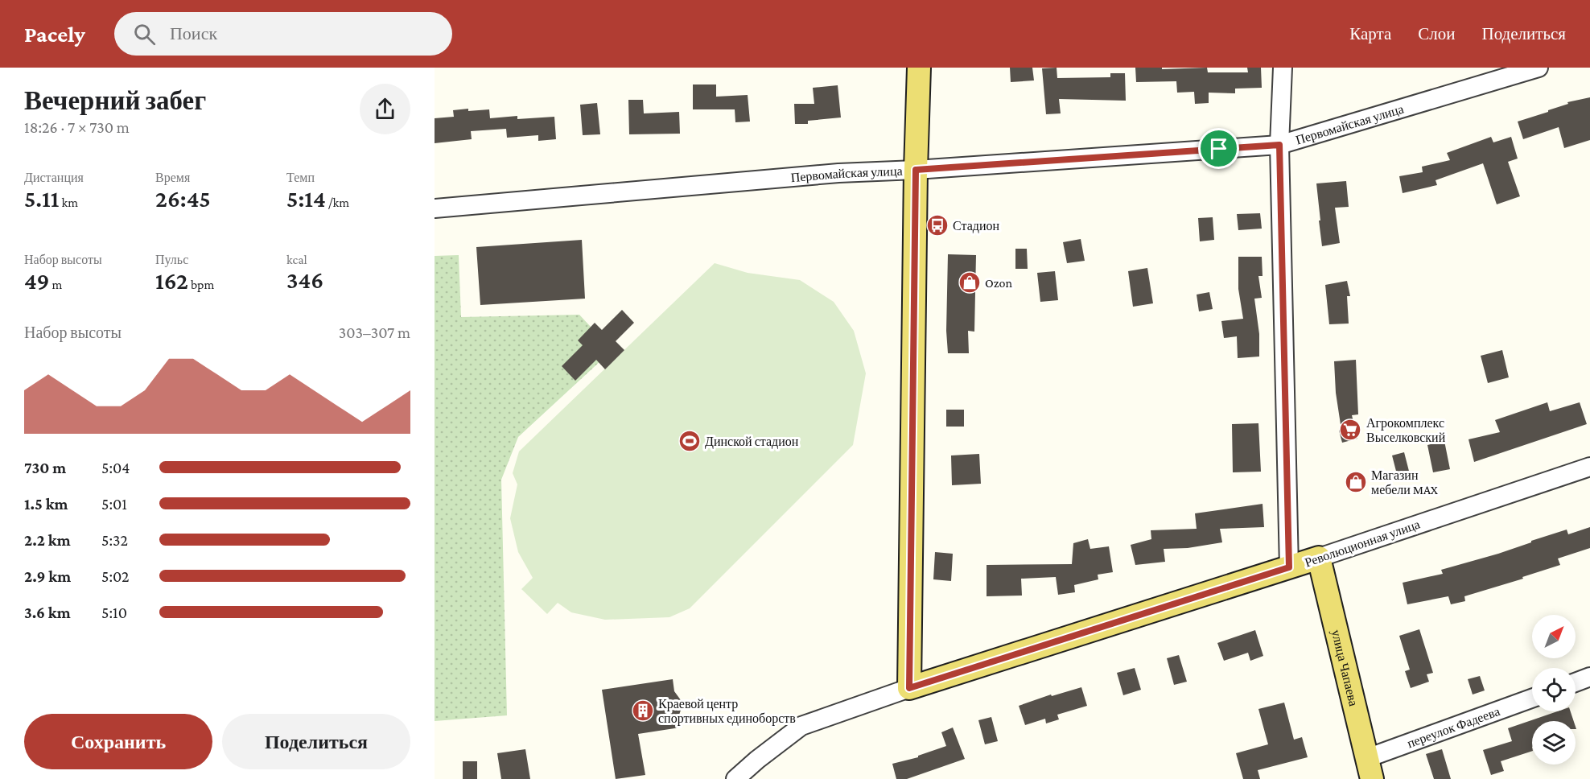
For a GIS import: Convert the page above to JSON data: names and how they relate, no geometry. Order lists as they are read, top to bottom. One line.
{"streets":{"main road":["Революционная улица","улица Чапаева"],"street":["Первомайская улица","переулок Фадеева"]},"crossings":[["Революционная улица","улица Чапаева"],["улица Чапаева","переулок Фадеева"]],"places":{"bus stop":["Стадион"],"shop":["Ozon","Магазин мебели MAX"],"supermarket":["Агрокомплекс Выселковский"],"sports":["Динской стадион"],"building":["Краевой центр спортивных единоборств"]},"north":"top right","page":{"header":"Pacely","search":"Поиск","nav":["Карта","Слои","Поделиться"],"heading":["Вечерний забег","18:26 · 7 × 730 m"],"stats":[["Дистанция","5.11 km"],["Время","26:45"],["Темп","5:14 /km"],["Набор высоты","49 m"],["Пульс","162 bpm"],["kcal","346"]],"chart":["Набор высоты","303–307 m"],"list":[{"name":"730 m","note":"5:04"},{"name":"1.5 km","note":"5:01"},{"name":"2.2 km","note":"5:32"},{"name":"2.9 km","note":"5:02"},{"name":"3.6 km","note":"5:10"}],"buttons":["Сохранить","Поделиться"]}}
